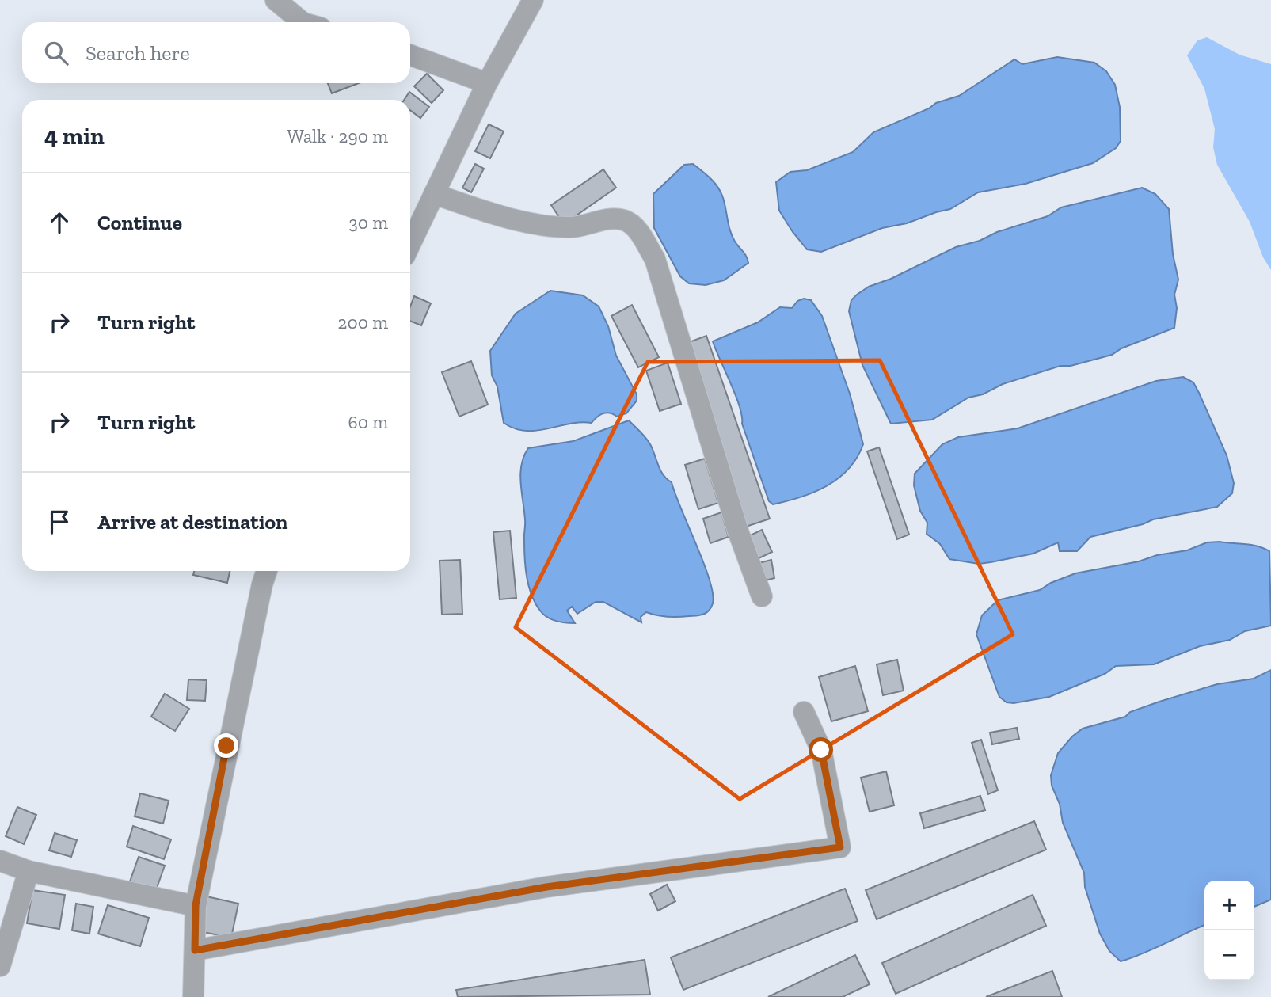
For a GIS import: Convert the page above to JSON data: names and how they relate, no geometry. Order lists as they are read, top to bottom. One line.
{"page":{"search":"Search here","heading":["4 min","Walk · 290 m"],"list":[["Continue","30 m"],["Turn right","200 m"],["Turn right","60 m"],"Arrive at destination"],"map_buttons":["+","−"]}}
